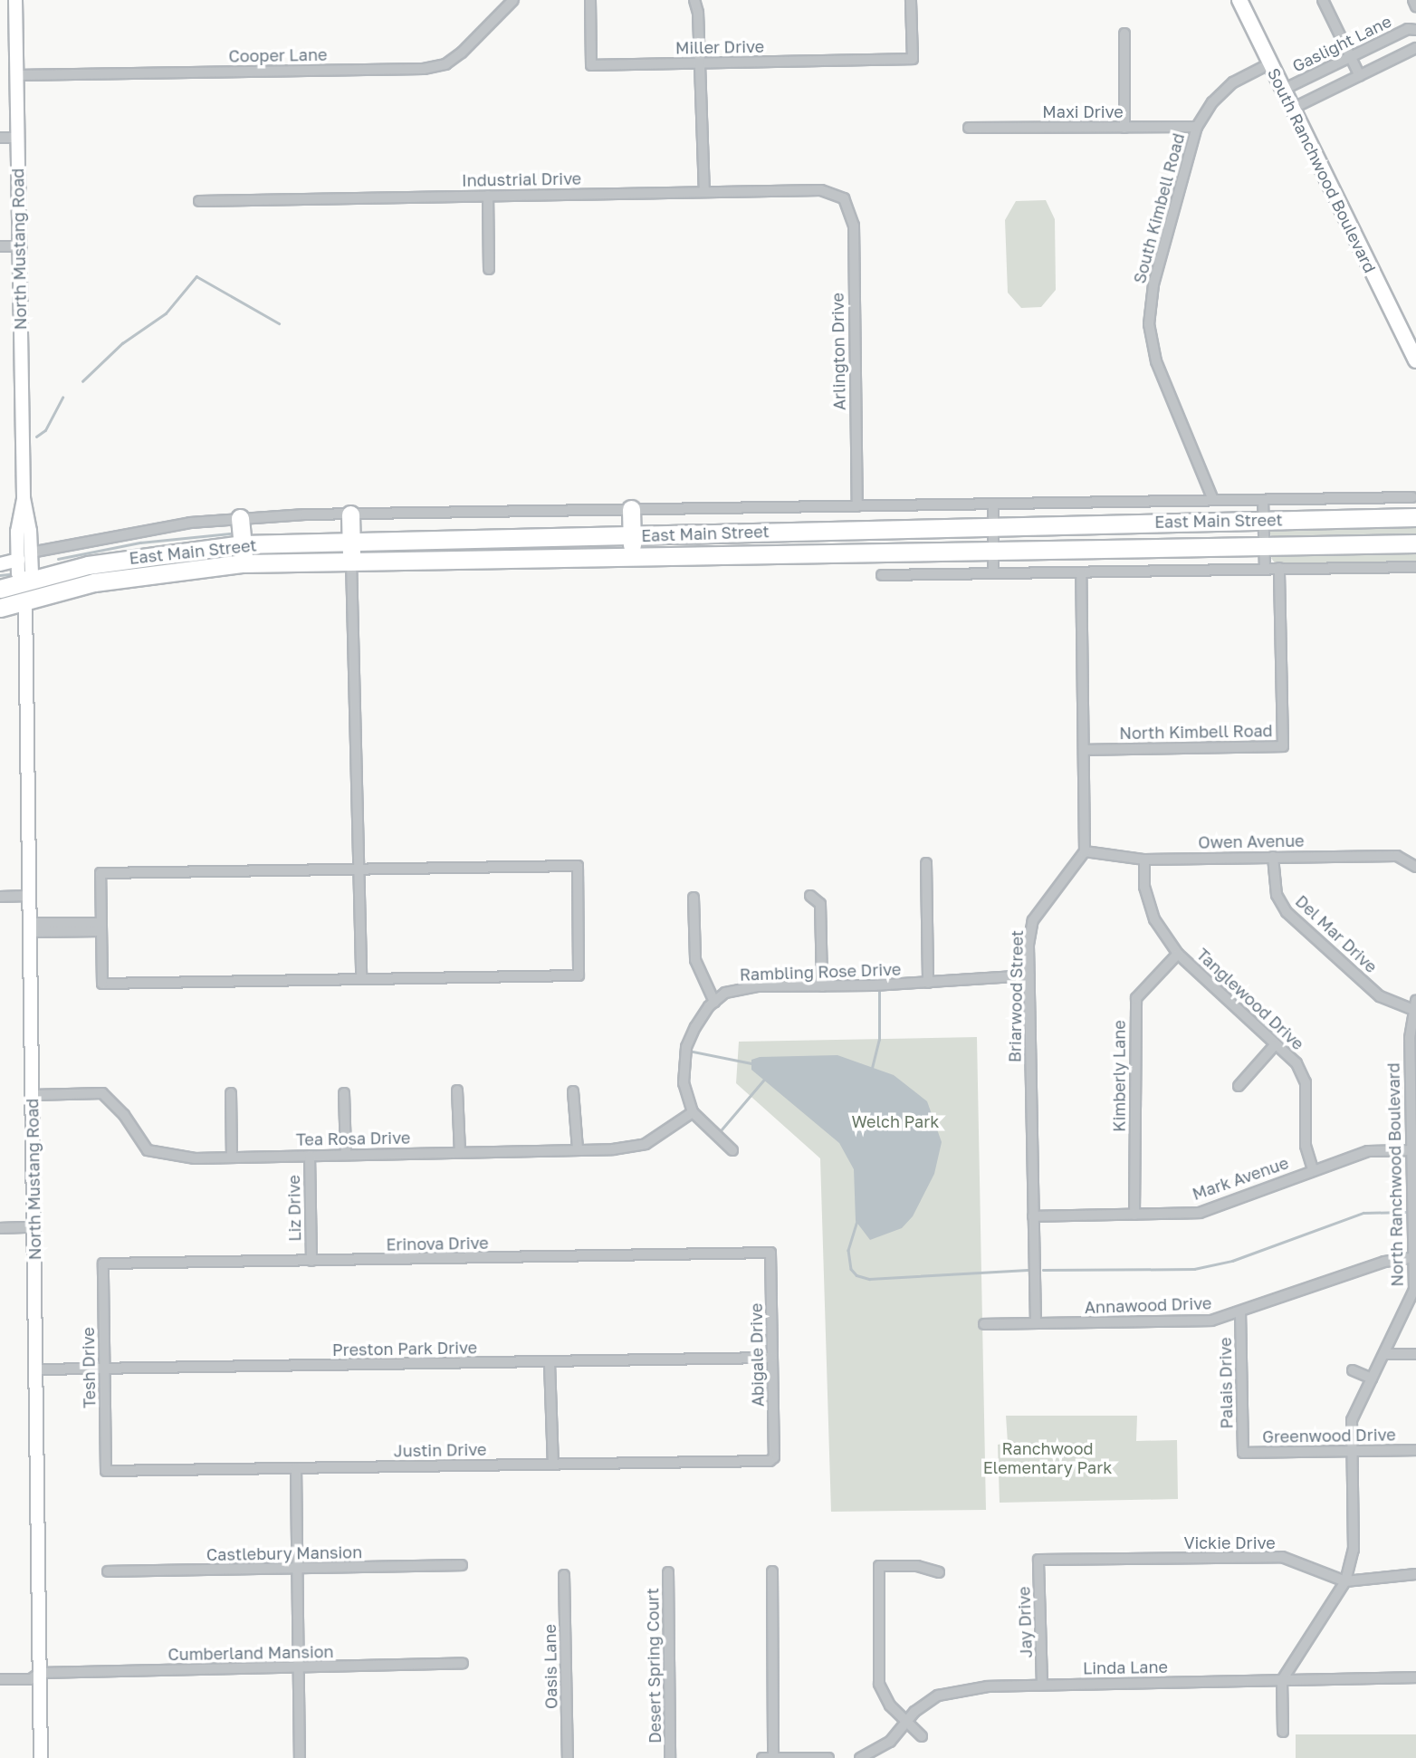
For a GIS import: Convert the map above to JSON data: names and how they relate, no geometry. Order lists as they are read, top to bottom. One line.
{"streets":{"highway":["East Main Street"],"main road":["South Ranchwood Boulevard"],"street":["Gaslight Lane","Miller Drive","Cooper Lane","Maxi Drive","Industrial Drive","South Kimbell Road","North Mustang Road","Arlington Drive","North Kimbell Road","Owen Avenue","Del Mar Drive","Rambling Rose Drive","Briarwood Street","Tanglewood Drive","Kimberly Lane","Tea Rosa Drive","North Ranchwood Boulevard","Mark Avenue","Liz Drive","Erinova Drive","Annawood Drive","Preston Park Drive","Abigale Drive","Tesh Drive","Palais Drive","Greenwood Drive","Justin Drive","Vickie Drive","Castlebury Mansion","Jay Drive","Cumberland Mansion","Desert Spring Court","Oasis Lane","Linda Lane"]},"crossings":[["Gaslight Lane","South Ranchwood Boulevard"],["Cooper Lane","North Mustang Road"],["Maxi Drive","South Kimbell Road"],["South Ranchwood Boulevard","South Kimbell Road"],["Industrial Drive","Arlington Drive"],["South Kimbell Road","East Main Street"],["North Mustang Road","East Main Street"],["North Mustang Road","Tea Rosa Drive"],["North Mustang Road","Preston Park Drive"],["North Mustang Road","Cumberland Mansion"],["Arlington Drive","East Main Street"],["Owen Avenue","Del Mar Drive"],["Owen Avenue","Briarwood Street"],["Owen Avenue","Tanglewood Drive"],["Del Mar Drive","North Ranchwood Boulevard"],["Rambling Rose Drive","Briarwood Street"],["Briarwood Street","Mark Avenue"],["Briarwood Street","Annawood Drive"],["Tanglewood Drive","Kimberly Lane"],["Tanglewood Drive","Mark Avenue"],["Kimberly Lane","Mark Avenue"],["Tea Rosa Drive","Liz Drive"],["North Ranchwood Boulevard","Mark Avenue"],["North Ranchwood Boulevard","Annawood Drive"],["North Ranchwood Boulevard","Greenwood Drive"],["North Ranchwood Boulevard","Vickie Drive"],["North Ranchwood Boulevard","Linda Lane"],["Liz Drive","Erinova Drive"],["Erinova Drive","Abigale Drive"],["Erinova Drive","Tesh Drive"],["Annawood Drive","Palais Drive"],["Preston Park Drive","Abigale Drive"],["Preston Park Drive","Tesh Drive"],["Abigale Drive","Justin Drive"],["Tesh Drive","Justin Drive"],["Palais Drive","Greenwood Drive"],["Vickie Drive","Jay Drive"],["Jay Drive","Linda Lane"]],"parks":["Welch Park","Ranchwood Elementary Park"]}
